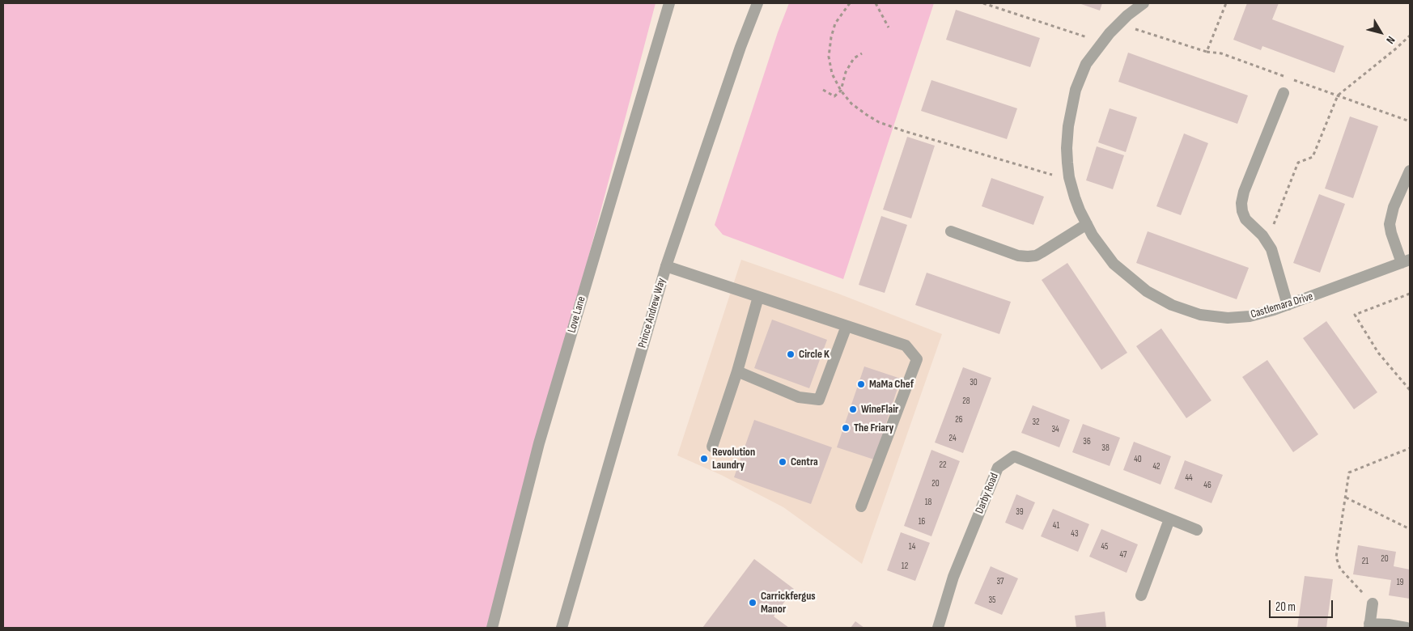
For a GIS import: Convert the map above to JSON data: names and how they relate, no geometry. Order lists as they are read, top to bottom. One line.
{"streets":{"street":["Castlemara Drive","Prince Andrew Way","Love Lane","Darby Road"]},"places":["Circle K","MaMa Chef","WineFlair","The Friary","Revolution Laundry","Centra","Carrickfergus Manor"],"house_numbers":["30","28","26","32","34","24","36","38","40","22","42","44","20","46","18","39","16","41","43","14","45","47","20","21","12","37","19","35"],"scale_bar":"20 m","north":"bottom right"}
